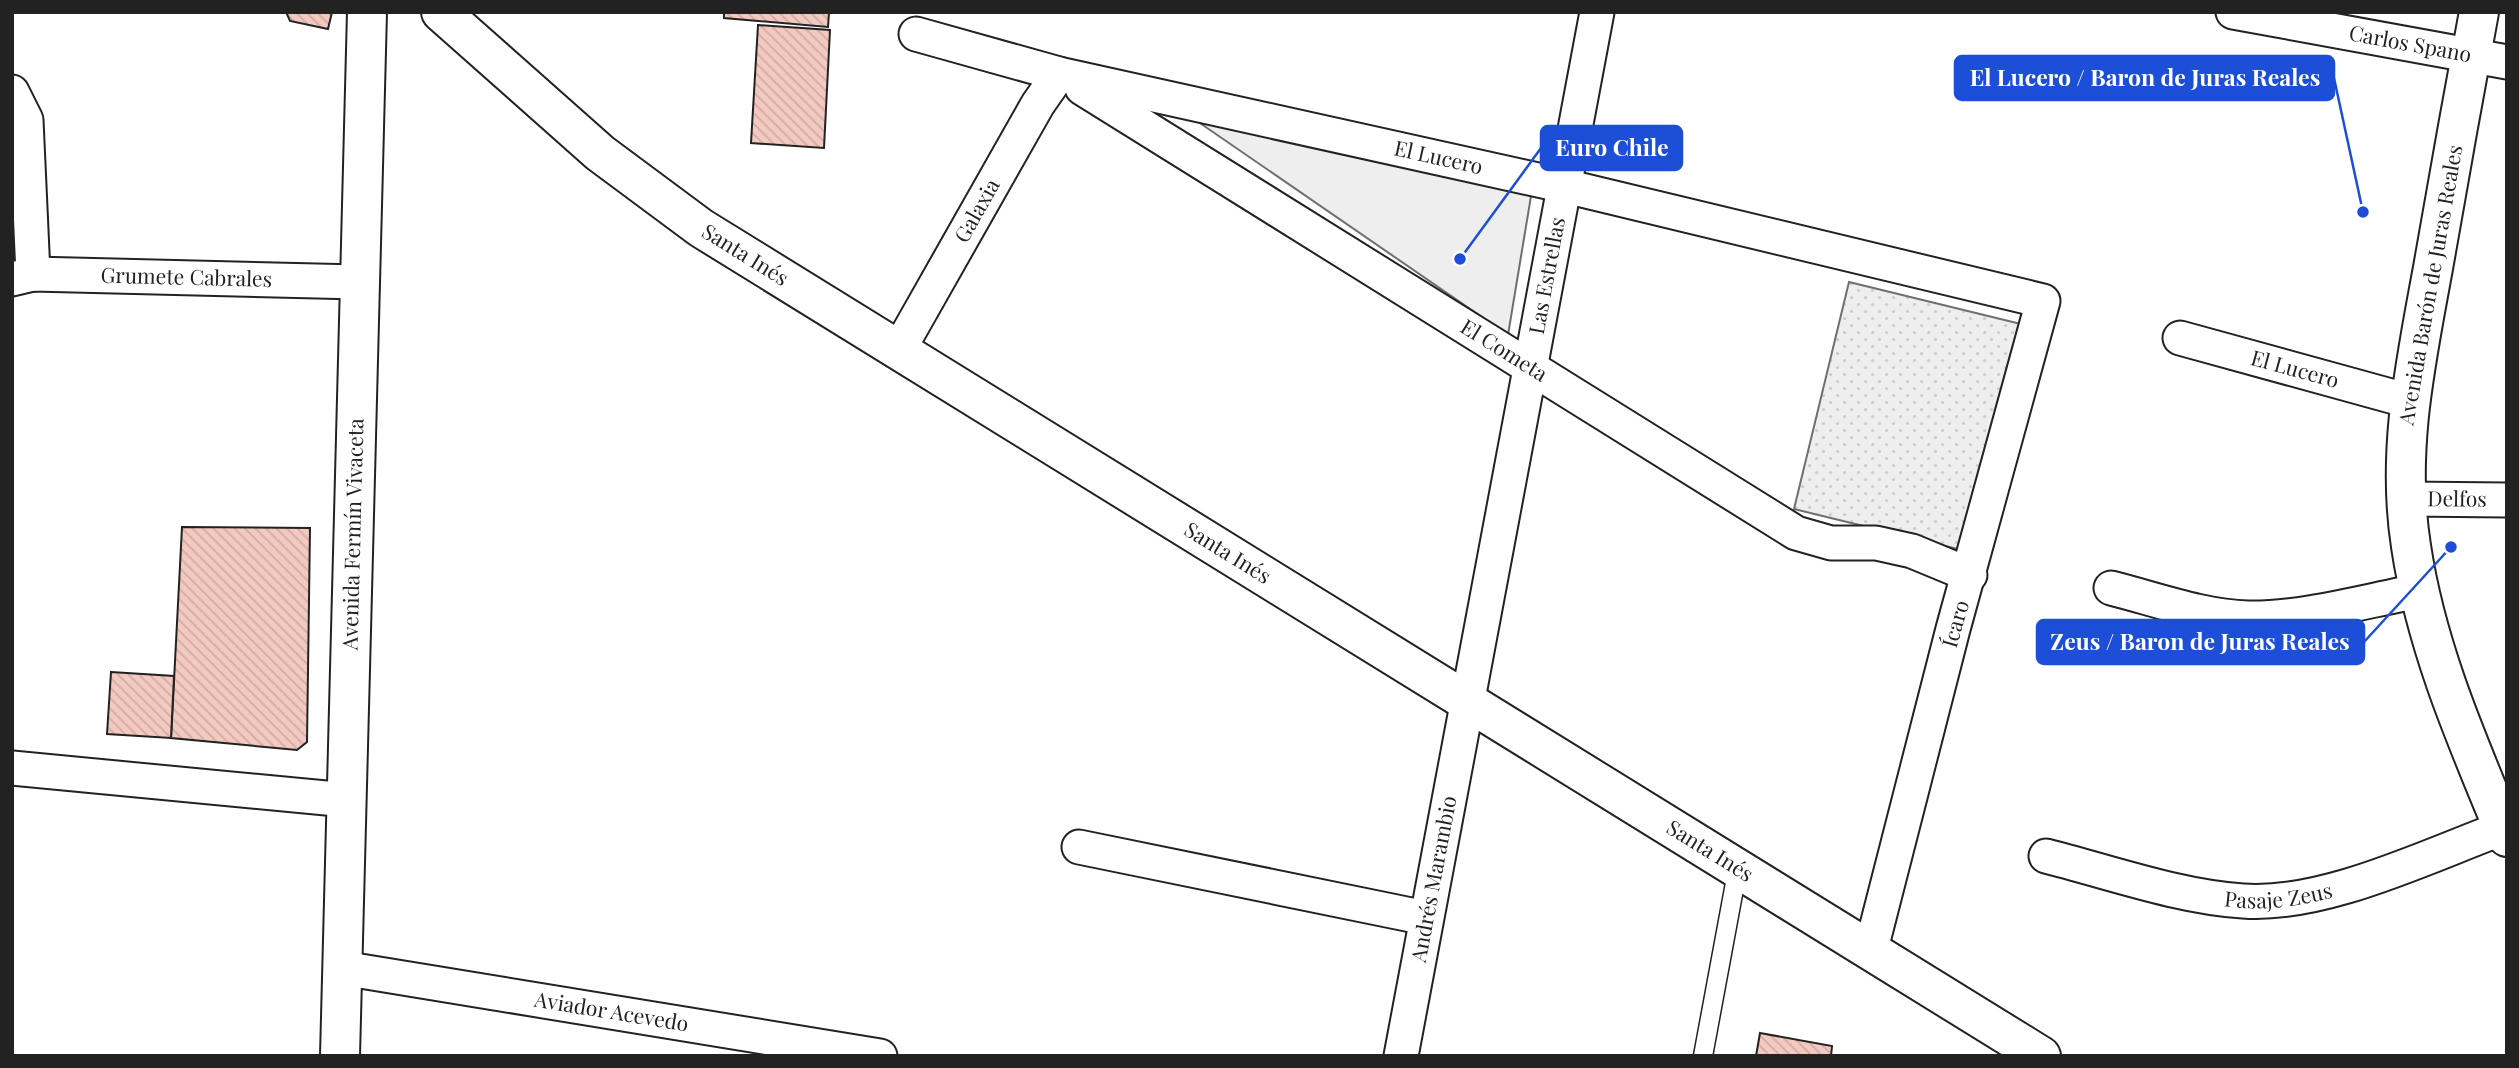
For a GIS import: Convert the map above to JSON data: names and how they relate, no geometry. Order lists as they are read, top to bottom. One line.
{"streets":{"street":["Carlos Spano","El Lucero","Galaxia","Santa Inés","Las Estrellas","Grumete Cabrales","Avenida Barón de Juras Reales","El Cometa","Delfos","Avenida Fermín Vivaceta","Ícaro","Andrés Marambio","Pasaje Zeus","Aviador Acevedo"]},"crossings":[["Carlos Spano","Avenida Barón de Juras Reales"],["El Lucero","Galaxia"],["El Lucero","Las Estrellas"],["El Lucero","Avenida Barón de Juras Reales"],["El Lucero","El Cometa"],["El Lucero","Ícaro"],["Galaxia","Santa Inés"],["Galaxia","El Cometa"],["Santa Inés","Las Estrellas"],["Santa Inés","Ícaro"],["Santa Inés","Andrés Marambio"],["Las Estrellas","El Cometa"],["Las Estrellas","Andrés Marambio"],["Grumete Cabrales","Avenida Fermín Vivaceta"],["Avenida Barón de Juras Reales","Delfos"],["Avenida Barón de Juras Reales","Pasaje Zeus"],["El Cometa","Ícaro"],["Avenida Fermín Vivaceta","Aviador Acevedo"]],"places":["El Lucero / Baron de Juras Reales","Euro Chile","Zeus / Baron de Juras Reales"]}
